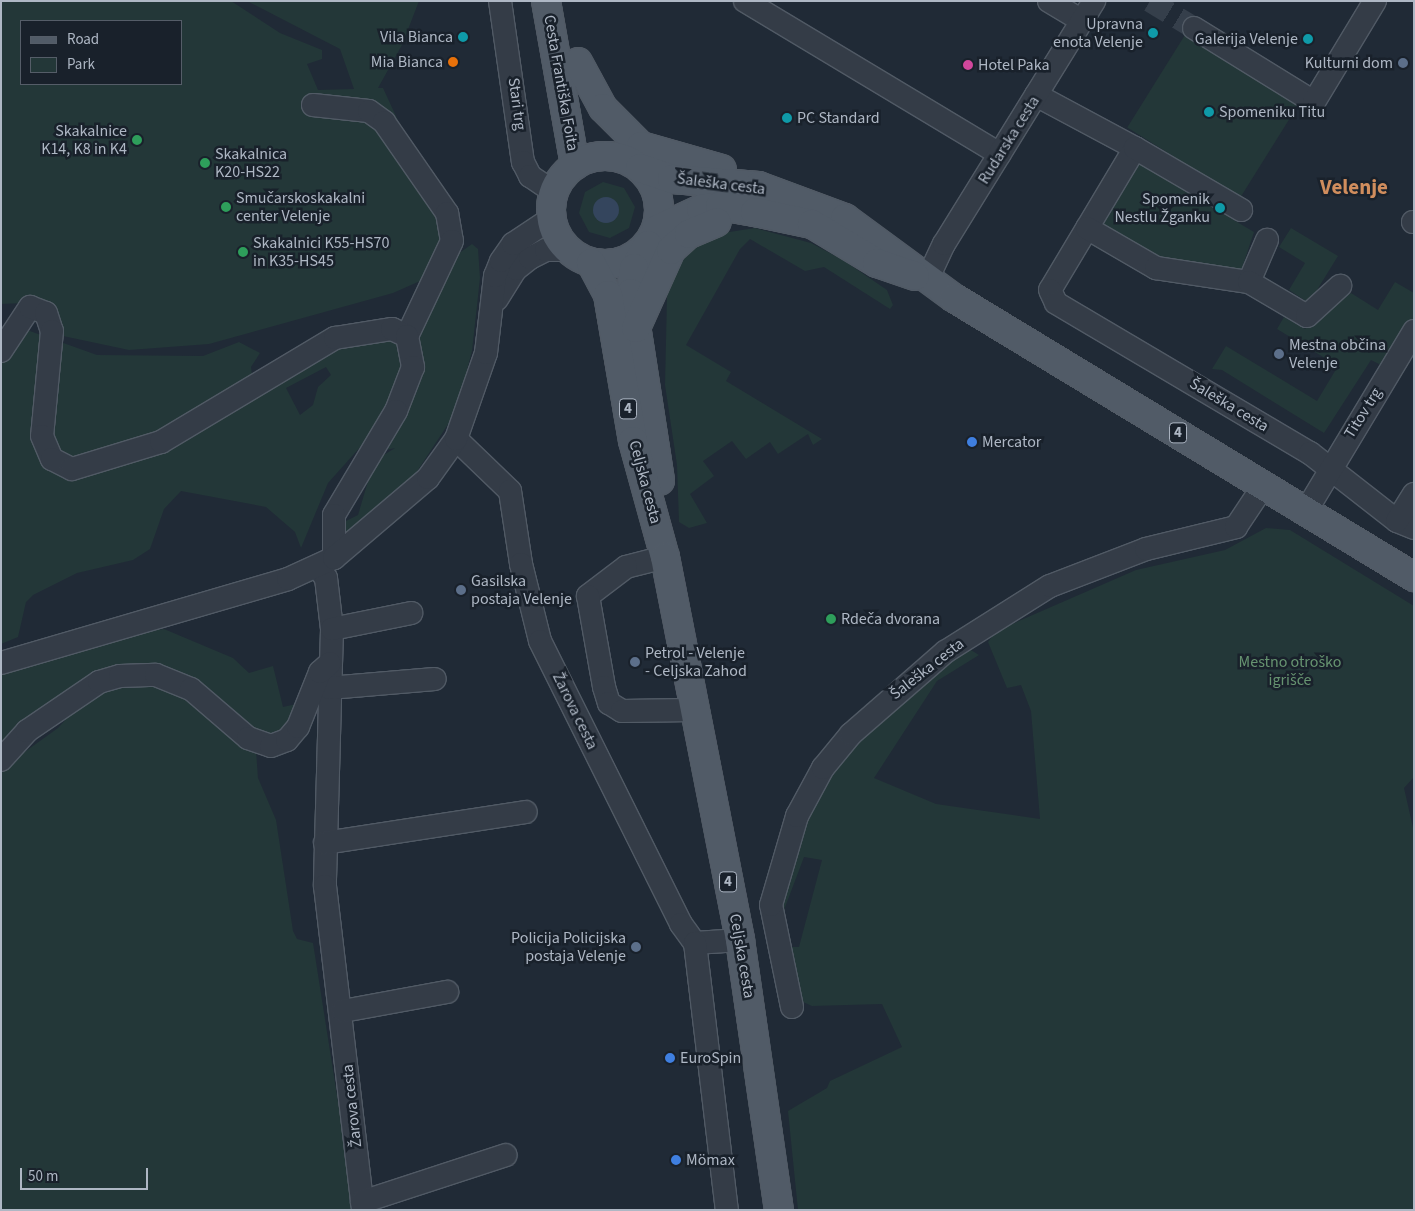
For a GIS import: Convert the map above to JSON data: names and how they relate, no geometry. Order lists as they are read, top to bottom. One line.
{"streets":{"main road":["Cesta Františka Foita","Šaleška cesta","4","Celjska cesta"],"street":["Stari trg","Rudarska cesta","Titov trg","Žarova cesta"]},"crossings":[["Cesta Františka Foita","Stari trg"],["Cesta Františka Foita","Šaleška cesta"],["Cesta Františka Foita","4"],["Cesta Františka Foita","Celjska cesta"],["Stari trg","Šaleška cesta"],["Stari trg","4"],["Stari trg","Celjska cesta"],["Rudarska cesta","Šaleška cesta"],["Šaleška cesta","4"],["Šaleška cesta","Titov trg"],["Šaleška cesta","Celjska cesta"],["4","Celjska cesta"]],"districts":["Velenje"],"parks":["Mestno otroško igrišče"],"places":["Upravna enota Velenje","Vila Bianca","Galerija Velenje","Mia Bianca","Kulturni dom","Hotel Paka","Spomeniku Titu","PC Standard","Skakalnice K14, K8 in K4","Skakalnica K20-HS22","Smučarskoskakalni center Velenje","Spomenik Nestlu Žganku","Skakalnici K55-HS70 in K35-HS45","Mestna občina Velenje","Mercator","Gasilska postaja Velenje","Rdeča dvorana","Petrol - Velenje - Celjska Zahod","Policija Policijska postaja Velenje","EuroSpin","Mömax"],"legend":["Road","Park"],"scale_bar":"50 m"}
